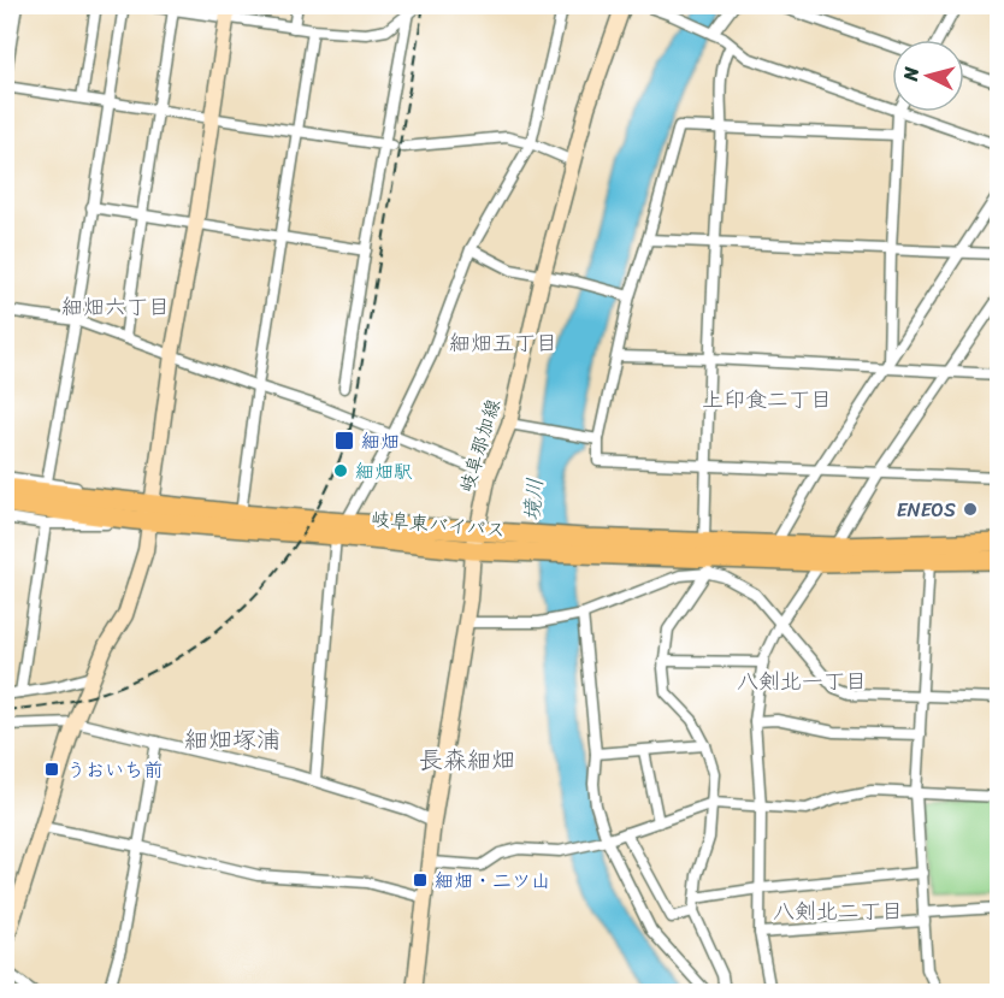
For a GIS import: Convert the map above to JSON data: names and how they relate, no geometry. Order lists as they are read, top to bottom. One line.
{"streets":{"highway":["岐阜東バイパス"],"main road":["岐阜那加線"]},"crossings":[["岐阜那加線","岐阜東バイパス"]],"districts":["細畑六丁目","細畑五丁目","上印食二丁目","八剣北一丁目","細畑塚浦","長森細畑","八剣北二丁目"],"water":["境川"],"places":{"transit":["細畑","うおいち前","細畑・二ツ山"],"other":["細畑駅","ENEOS"]},"north":"left"}
